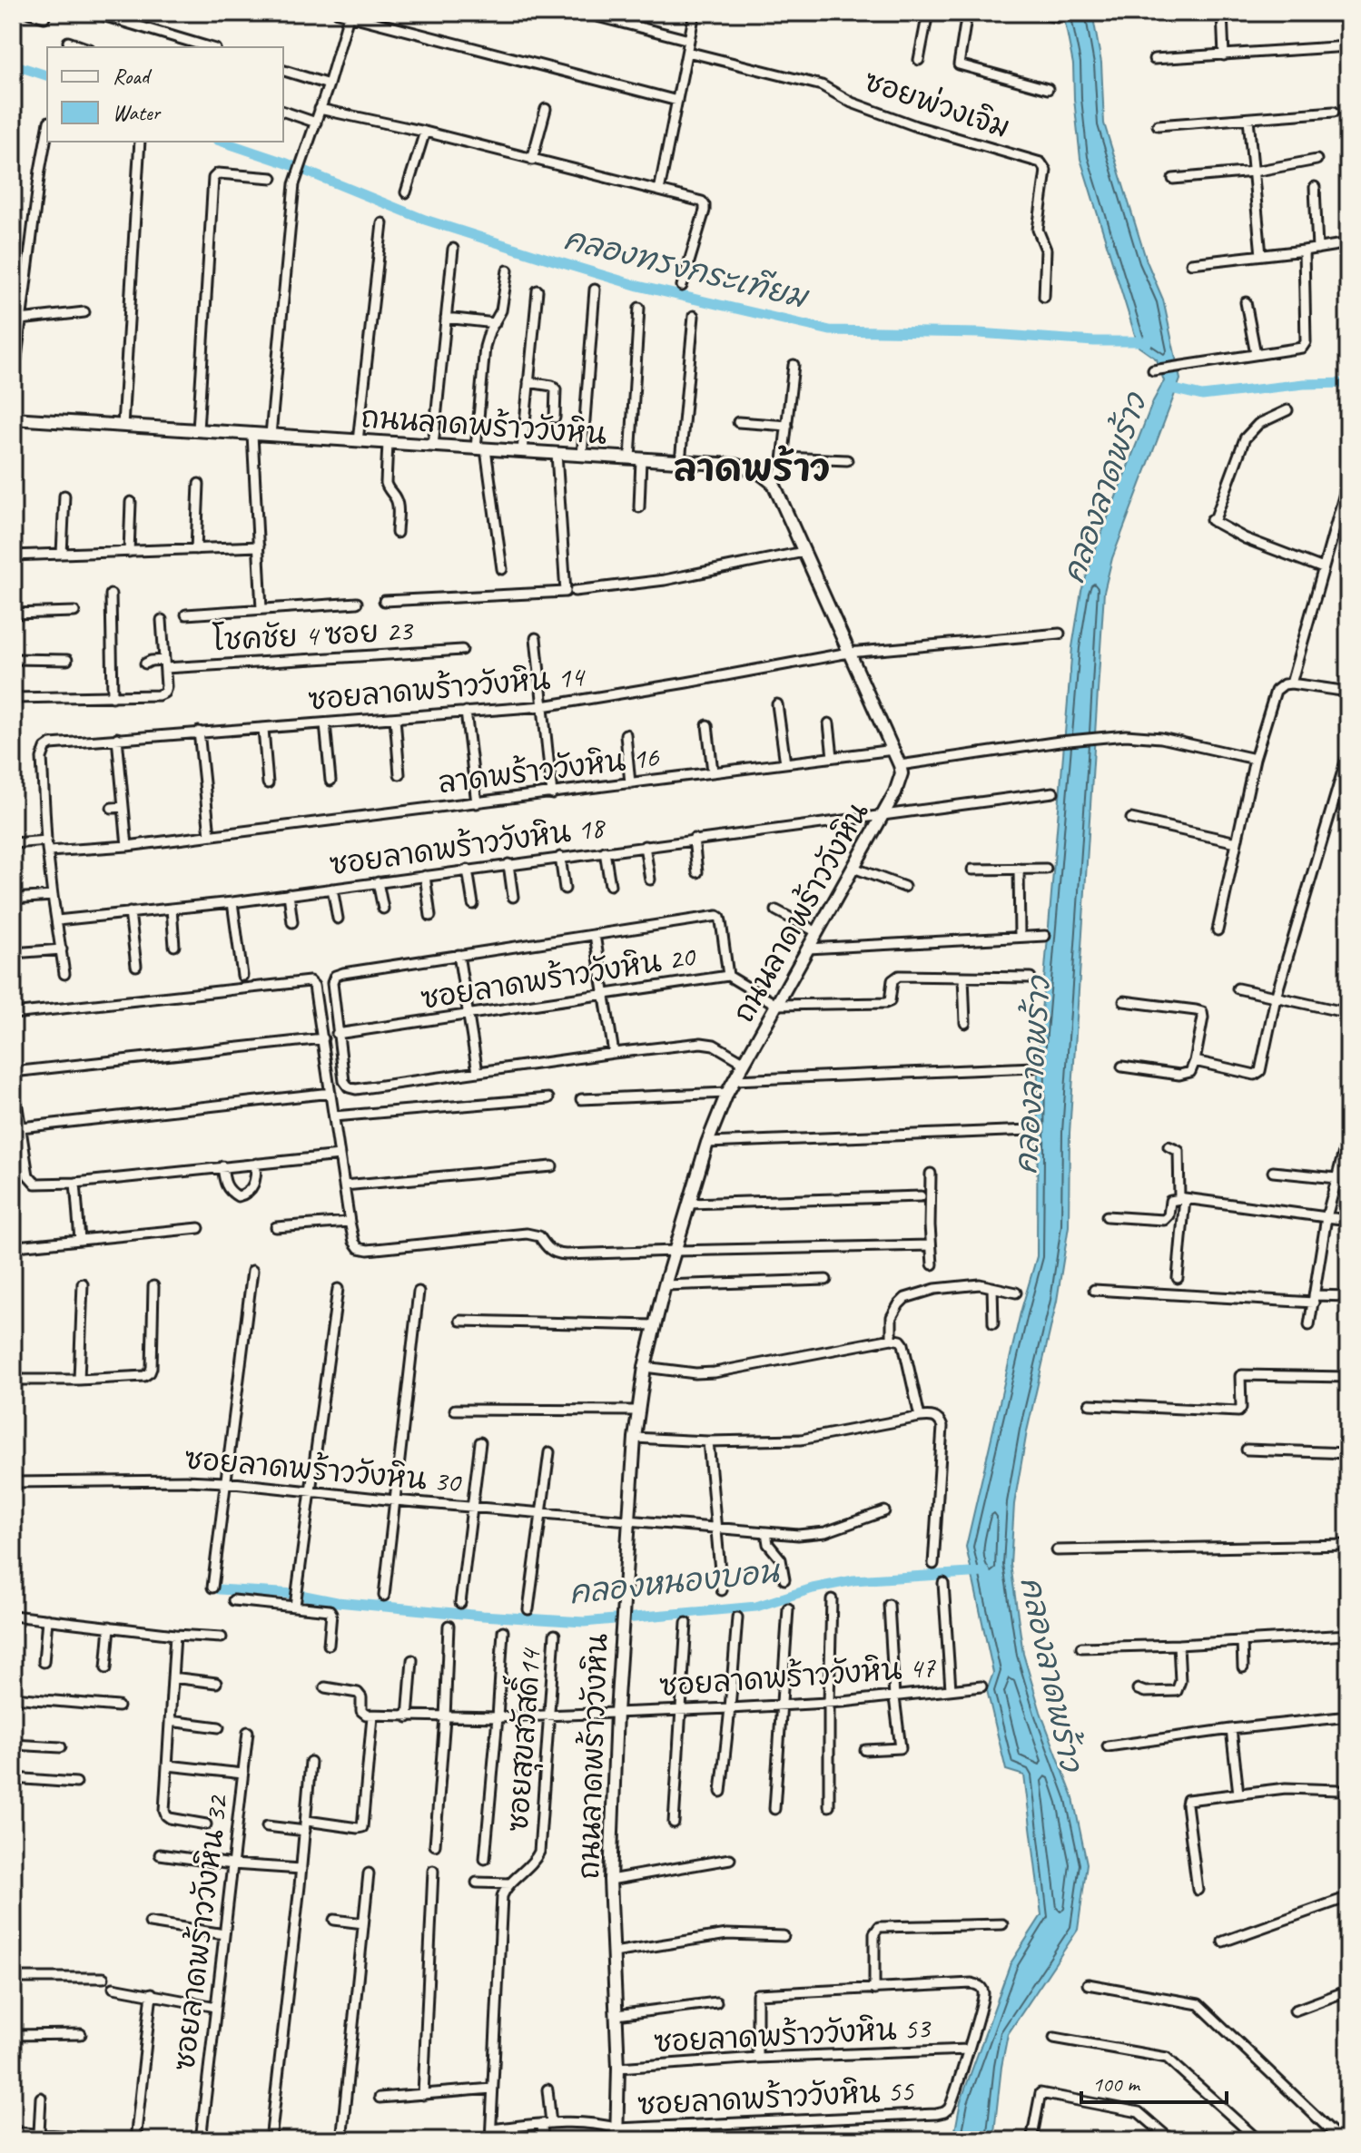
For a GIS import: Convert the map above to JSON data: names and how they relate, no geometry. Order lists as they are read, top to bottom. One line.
{"streets":{"main road":["ถนนลาดพร้าววังหิน"],"street":["ซอยพ่วงเจิม","โชคชัย 4 ซอย 23","ซอยลาดพร้าววังหิน 14","ลาดพร้าววังหิน 16","ซอยลาดพร้าววังหิน 18","ซอยลาดพร้าววังหิน 20","ซอยลาดพร้าววังหิน 30","ซอยลาดพร้าววังหิน 47","ซอยสุขสวัสดิ์14","ซอยลาดพร้าววังหิน 32","ซอยลาดพร้าววังหิน 53","ซอยลาดพร้าววังหิน 55"]},"crossings":[["ถนนลาดพร้าววังหิน","ซอยลาดพร้าววังหิน 18"],["ถนนลาดพร้าววังหิน","ซอยลาดพร้าววังหิน 20"],["ถนนลาดพร้าววังหิน","ซอยลาดพร้าววังหิน 30"],["ถนนลาดพร้าววังหิน","ซอยลาดพร้าววังหิน 47"],["ถนนลาดพร้าววังหิน","ซอยลาดพร้าววังหิน 53"],["ถนนลาดพร้าววังหิน","ซอยลาดพร้าววังหิน 55"],["ซอยลาดพร้าววังหิน 53","ซอยลาดพร้าววังหิน 55"]],"districts":["ลาดพร้าว"],"water":["คลองทรงกระเทียม","คลองลาดพร้าว","คลองหนองบอน"],"legend":["Road","Water"],"scale_bar":"100 m"}
